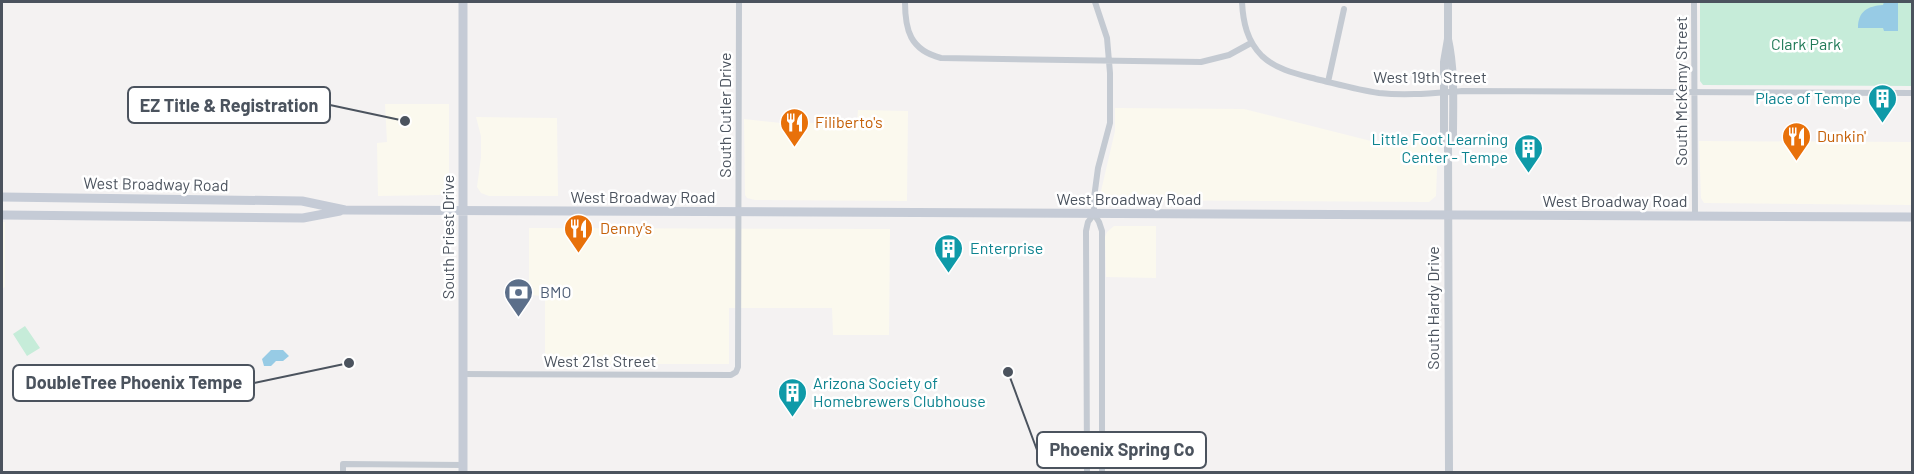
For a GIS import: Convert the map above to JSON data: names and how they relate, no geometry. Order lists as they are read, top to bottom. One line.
{"streets":{"main road":["West Broadway Road","South Priest Drive"],"street":["West 19th Street","South McKemy Street","South Cutler Drive","South Hardy Drive","West 21st Street"]},"crossings":[["West 19th Street","South McKemy Street"],["West 19th Street","South Hardy Drive"],["South McKemy Street","West Broadway Road"],["South Cutler Drive","West Broadway Road"],["South Cutler Drive","West 21st Street"],["West Broadway Road","South Priest Drive"],["West Broadway Road","South Hardy Drive"],["South Priest Drive","West 21st Street"]],"parks":["Clark Park"],"places":{"other":["EZ Title & Registration","DoubleTree Phoenix Tempe","Phoenix Spring Co"],"building":["Place of Tempe","Little Foot Learning Center - Tempe","Enterprise","Arizona Society of Homebrewers Clubhouse"],"restaurant":["Filiberto's","Dunkin'","Denny's"],"bank":["BMO"]}}
